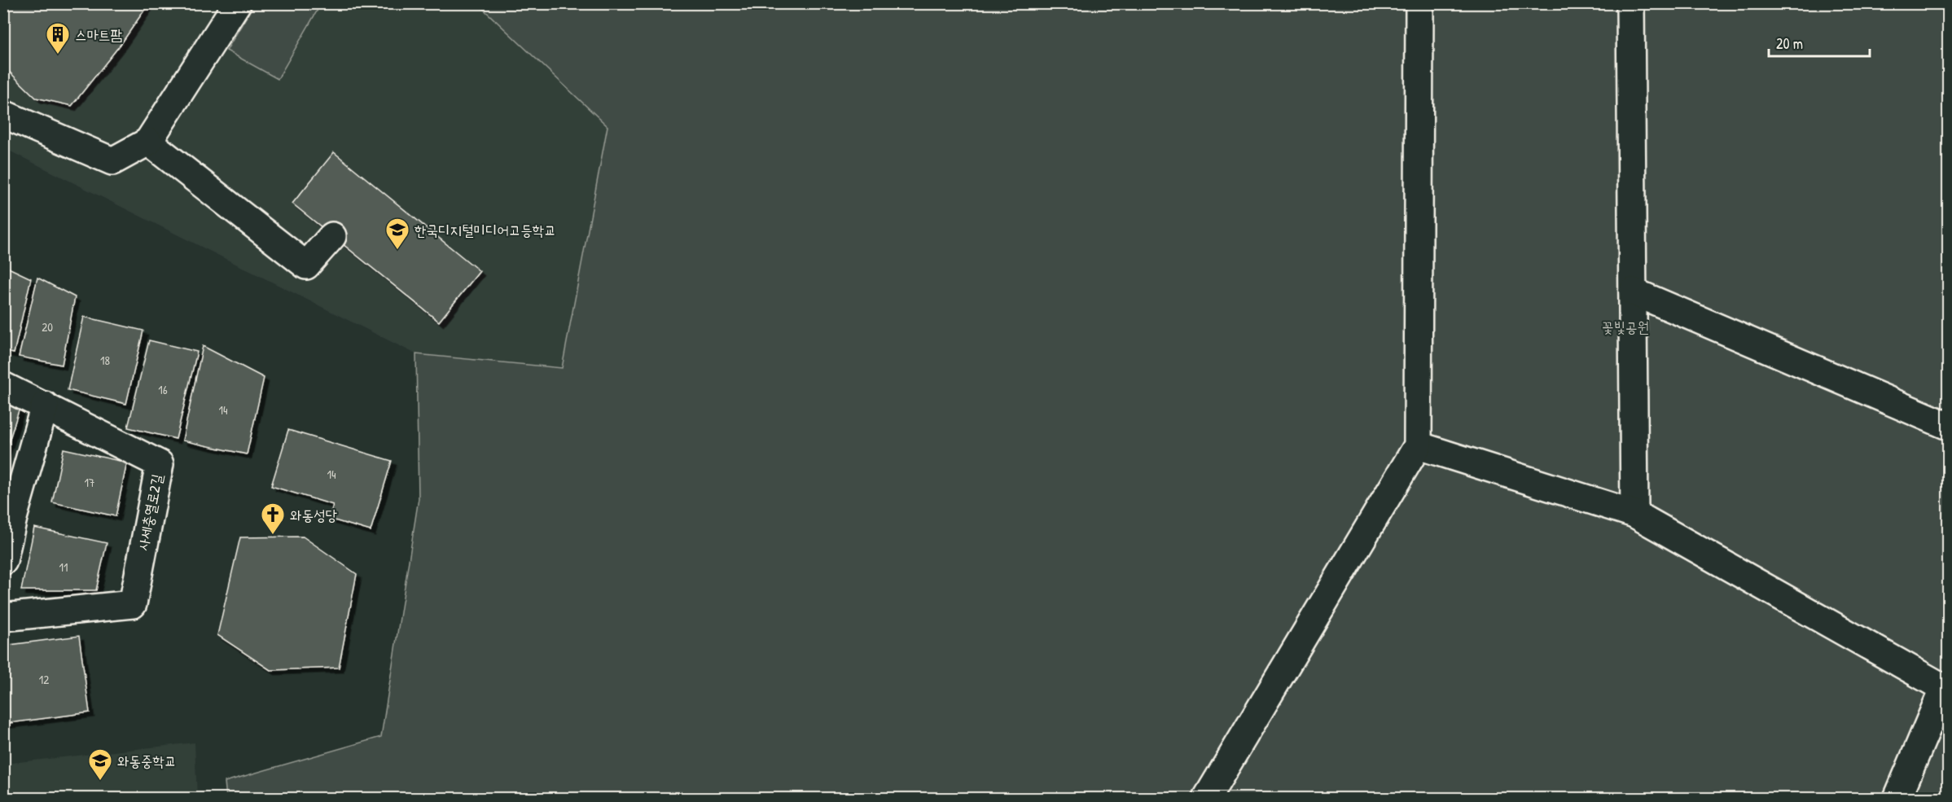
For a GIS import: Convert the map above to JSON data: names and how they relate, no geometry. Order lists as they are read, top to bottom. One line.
{"streets":{"street":["사세충열로2길"]},"parks":["꽃빛공원"],"places":{"building":["스마트팜"],"school or university":["한국디지털미디어고등학교","와동중학교"],"church":["와동성당"]},"house_numbers":["20","18","16","14","14","17","11","12"],"scale_bar":"20 m"}
